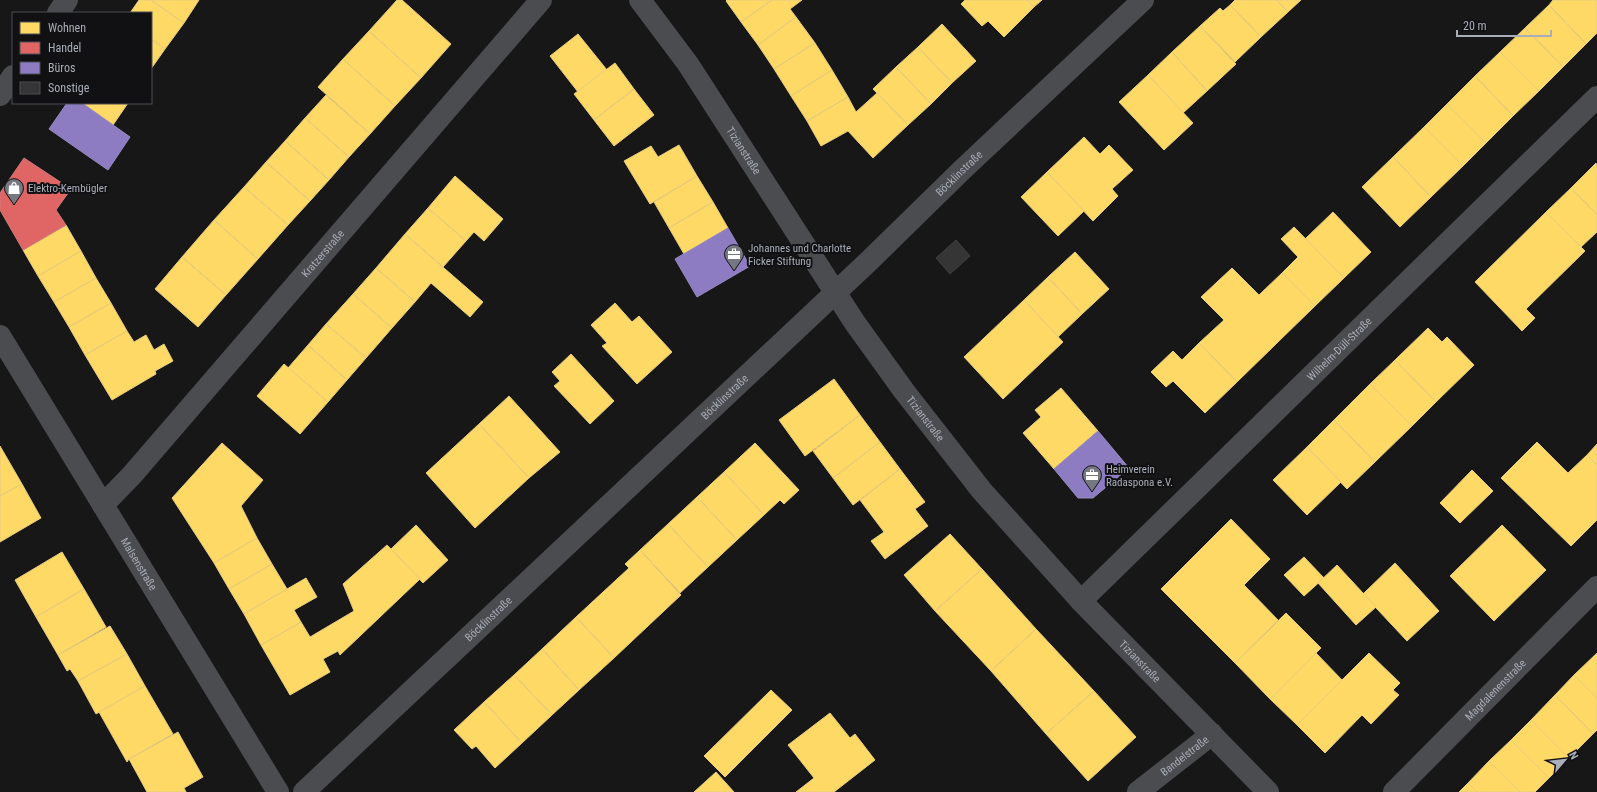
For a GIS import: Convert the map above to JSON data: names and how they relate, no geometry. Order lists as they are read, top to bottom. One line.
{"streets":{"street":["Tizianstraße","Böcklinstraße","Kratzerstraße","Wilhelm-Düll-Straße","Malsenstraße","Magdalenenstraße","Bandelstraße"]},"crossings":[["Tizianstraße","Böcklinstraße"],["Tizianstraße","Wilhelm-Düll-Straße"],["Tizianstraße","Bandelstraße"],["Kratzerstraße","Malsenstraße"]],"places":{"shop":["Elektro-Kembügler"],"office":["Johannes und Charlotte Ficker Stiftung","Heimverein Radaspona e.V."]},"legend":["Wohnen","Handel","Büros","Sonstige"],"scale_bar":"20 m","north":"top right"}
